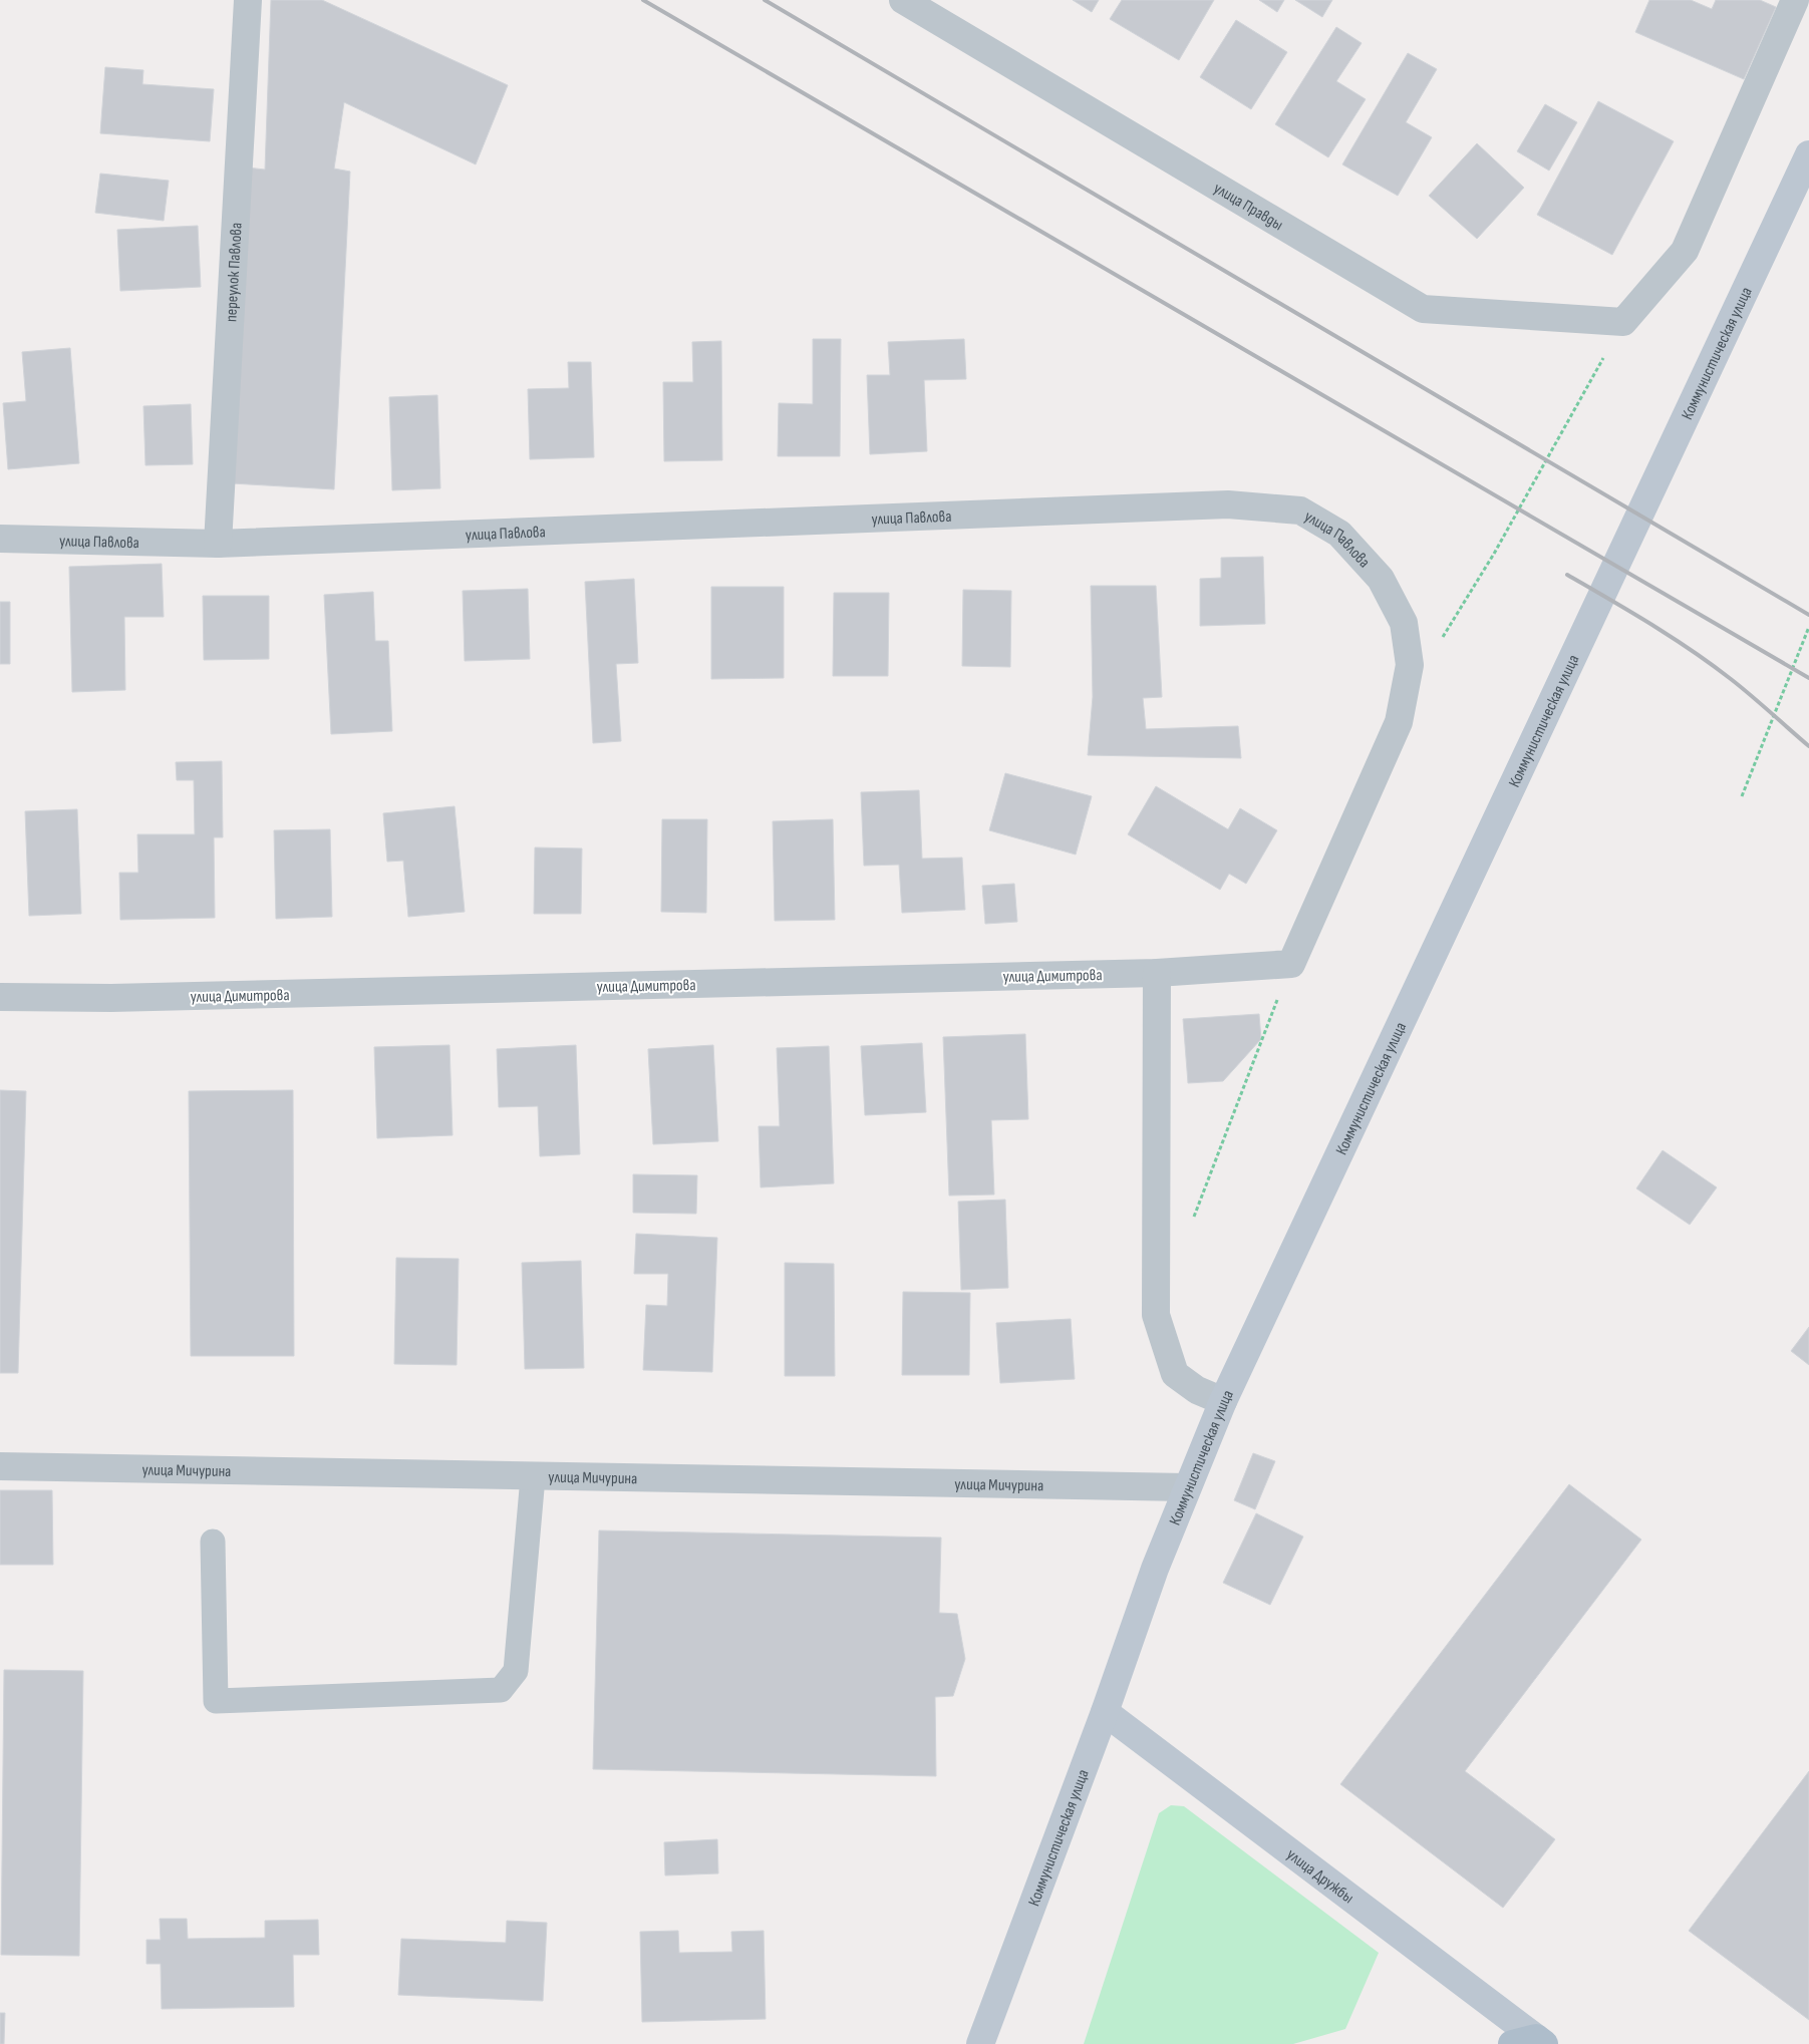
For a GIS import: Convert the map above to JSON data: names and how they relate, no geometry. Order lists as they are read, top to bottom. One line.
{"streets":{"main road":["Коммунистическая улица","улица Дружбы"],"street":["улица Правды","переулок Павлова","улица Павлова","улица Димитрова","улица Мичурина"]},"crossings":[["переулок Павлова","улица Павлова"],["Коммунистическая улица","улица Мичурина"],["Коммунистическая улица","улица Дружбы"],["улица Павлова","улица Димитрова"]]}
